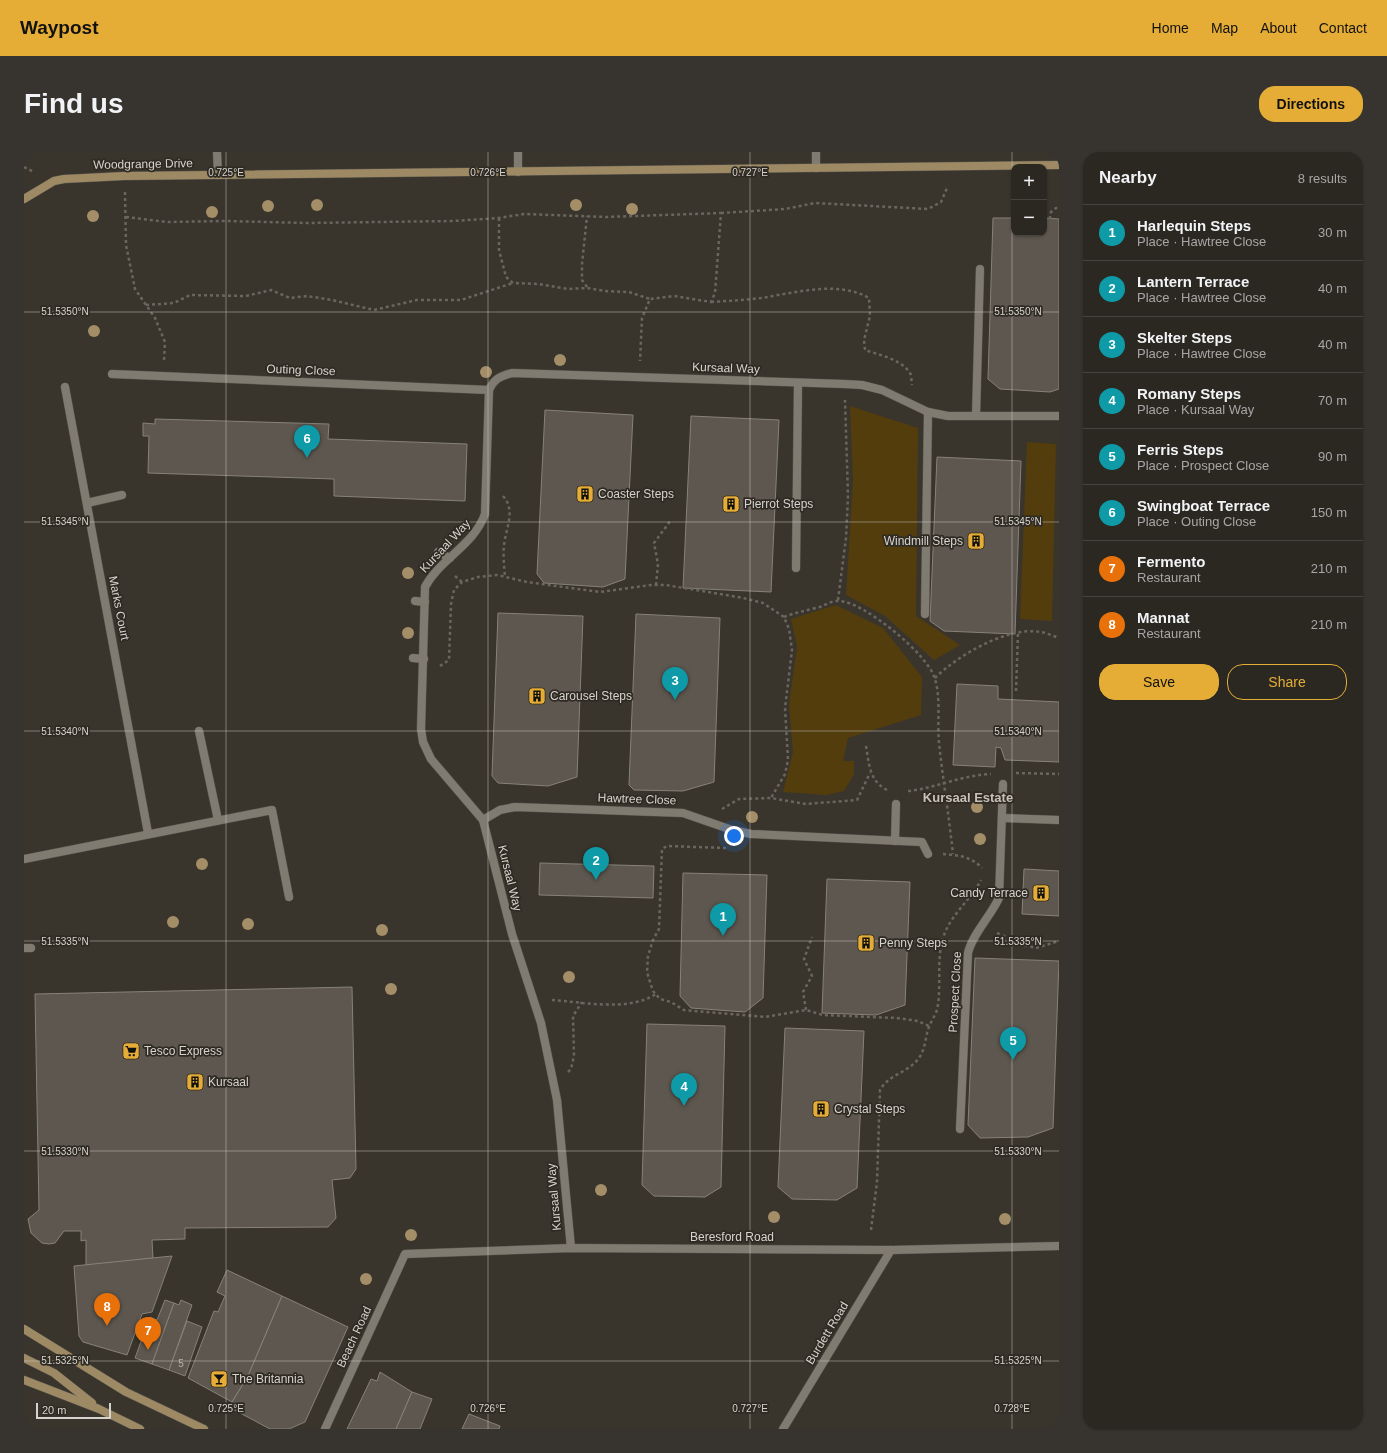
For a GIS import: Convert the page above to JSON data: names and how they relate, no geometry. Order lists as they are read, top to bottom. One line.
{"streets":{"street":["Woodgrange Drive","Kursaal Way","Outing Close","Marks Court","Hawtree Close","Prospect Close","Beresford Road","Burdett Road","Beach Road"]},"crossings":[["Kursaal Way","Outing Close"],["Kursaal Way","Hawtree Close"],["Kursaal Way","Beresford Road"],["Beresford Road","Burdett Road"],["Beresford Road","Beach Road"]],"districts":["Kursaal Estate"],"places":{"building":["Coaster Steps","Pierrot Steps","Windmill Steps","Carousel Steps","Candy Terrace","Penny Steps","Kursaal","Crystal Steps"],"supermarket":["Tesco Express"],"bar":["The Britannia"]},"house_numbers":["5"],"scale_bar":"20 m","page":{"header":"Waypost","nav":["Home","Map","About","Contact"],"buttons":["Directions",["Save","Share"]],"title":"Find us","heading":["Nearby","8 results"],"map_buttons":["+","−"],"list":[{"mark":"1","name":"Harlequin Steps","note":"Place · Hawtree Close","value":"30 m"},{"mark":"2","name":"Lantern Terrace","note":"Place · Hawtree Close","value":"40 m"},{"mark":"3","name":"Skelter Steps","note":"Place · Hawtree Close","value":"40 m"},{"mark":"4","name":"Romany Steps","note":"Place · Kursaal Way","value":"70 m"},{"mark":"5","name":"Ferris Steps","note":"Place · Prospect Close","value":"90 m"},{"mark":"6","name":"Swingboat Terrace","note":"Place · Outing Close","value":"150 m"},{"mark":"7","name":"Fermento","note":"Restaurant","value":"210 m"},{"mark":"8","name":"Mannat","note":"Restaurant","value":"210 m"}],"pins":["6","3","2","1","5","4","8","7"],"scale":"20 m"},"coordinates":["0.725°E","0.726°E","0.727°E","51.5350°N","51.5345°N","51.5340°N","51.5335°N","51.5330°N","51.5325°N","0.728°E"]}
